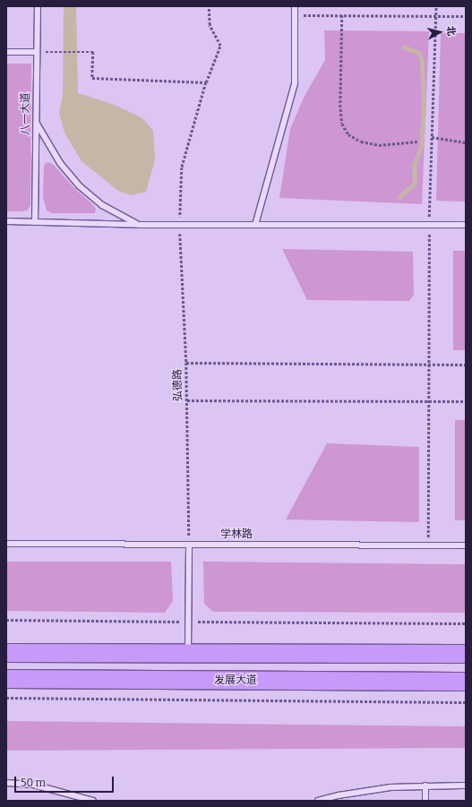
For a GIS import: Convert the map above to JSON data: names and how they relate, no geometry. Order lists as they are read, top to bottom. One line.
{"streets":{"main road":["发展大道"],"lane":["八一大道","学林路"],"path":["弘德路"]},"crossings":[["弘德路","学林路"]],"scale_bar":"50 m","north":"right"}
